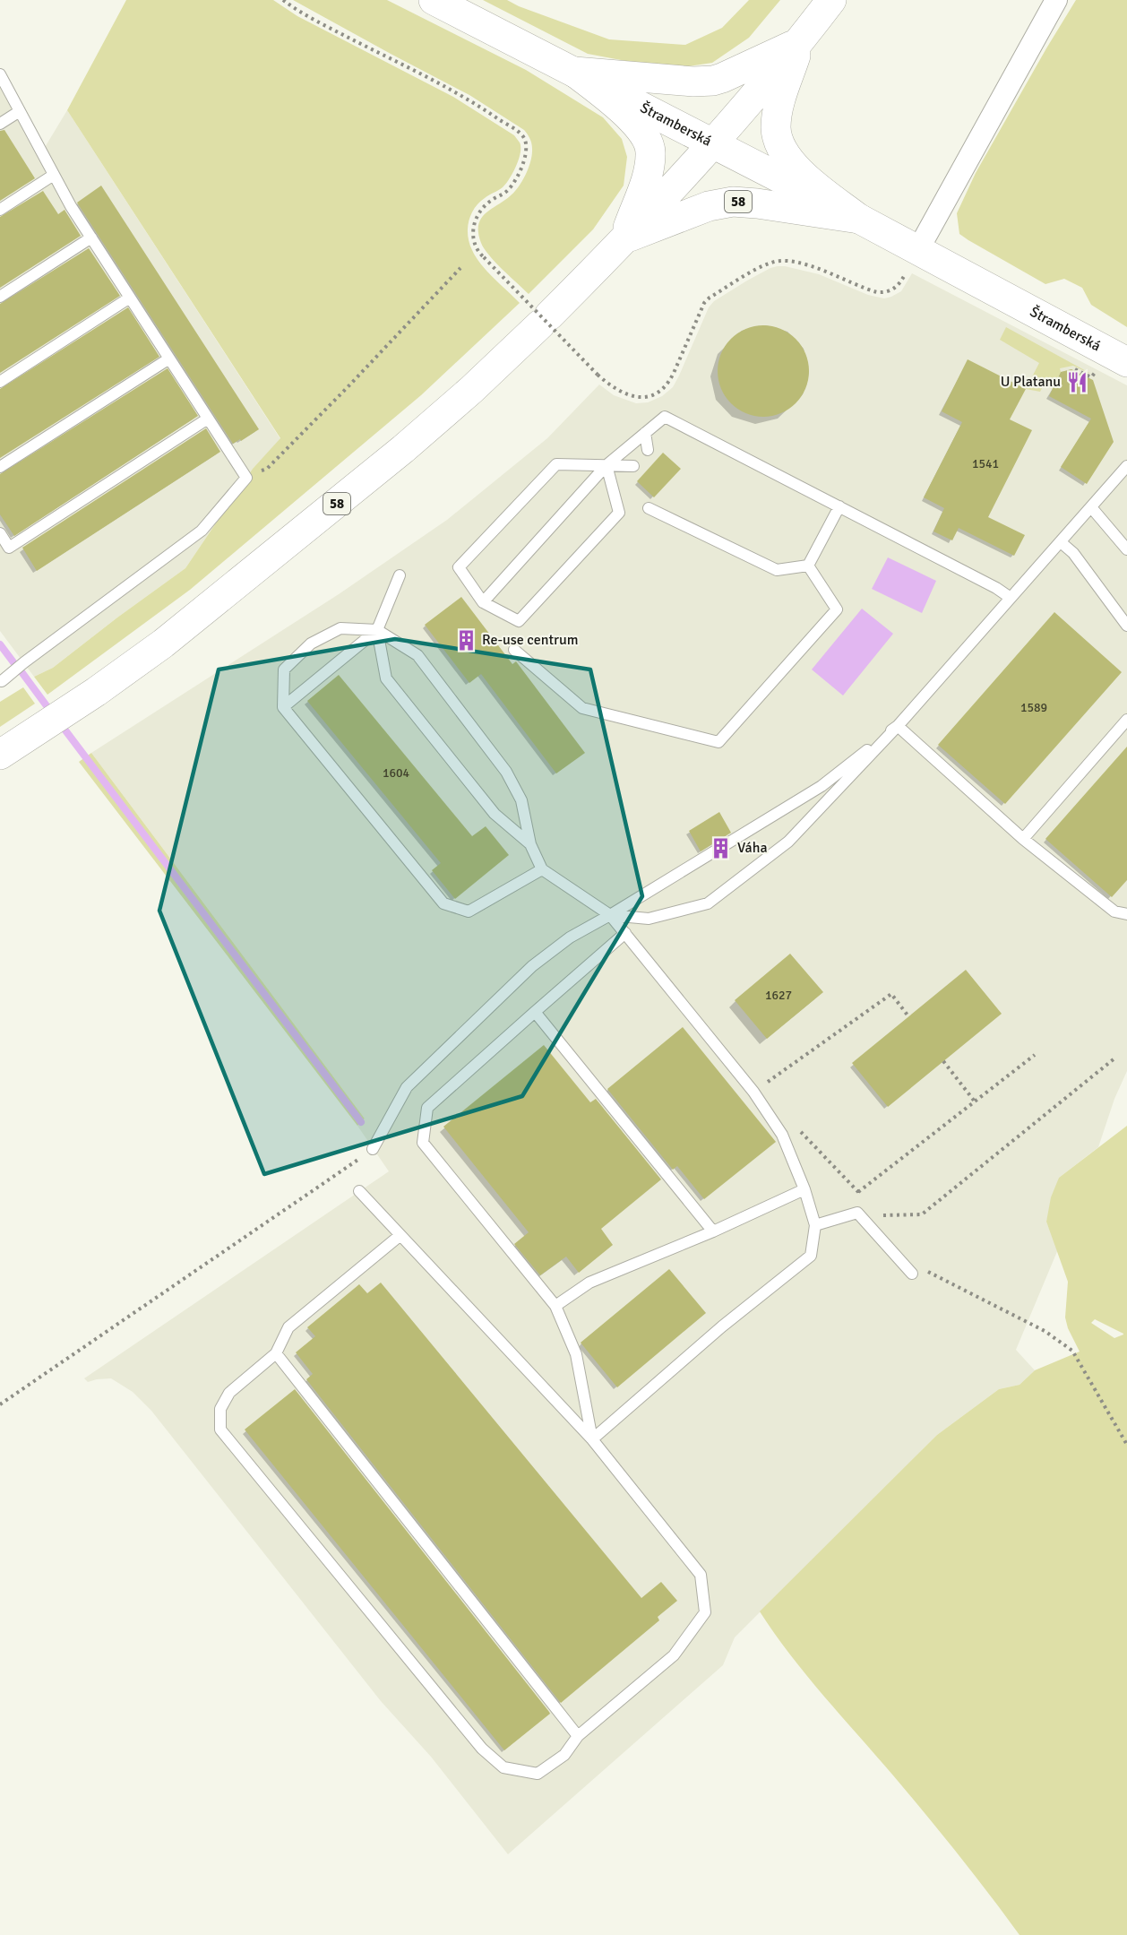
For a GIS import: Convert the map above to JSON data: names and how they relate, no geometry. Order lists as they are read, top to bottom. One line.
{"streets":{"main road":["Štramberská","58"]},"crossings":[["Štramberská","58"]],"places":{"restaurant":["U Platanu"],"building":["Re-use centrum","Váha"]},"house_numbers":["1541","1589","1604","1627"]}
